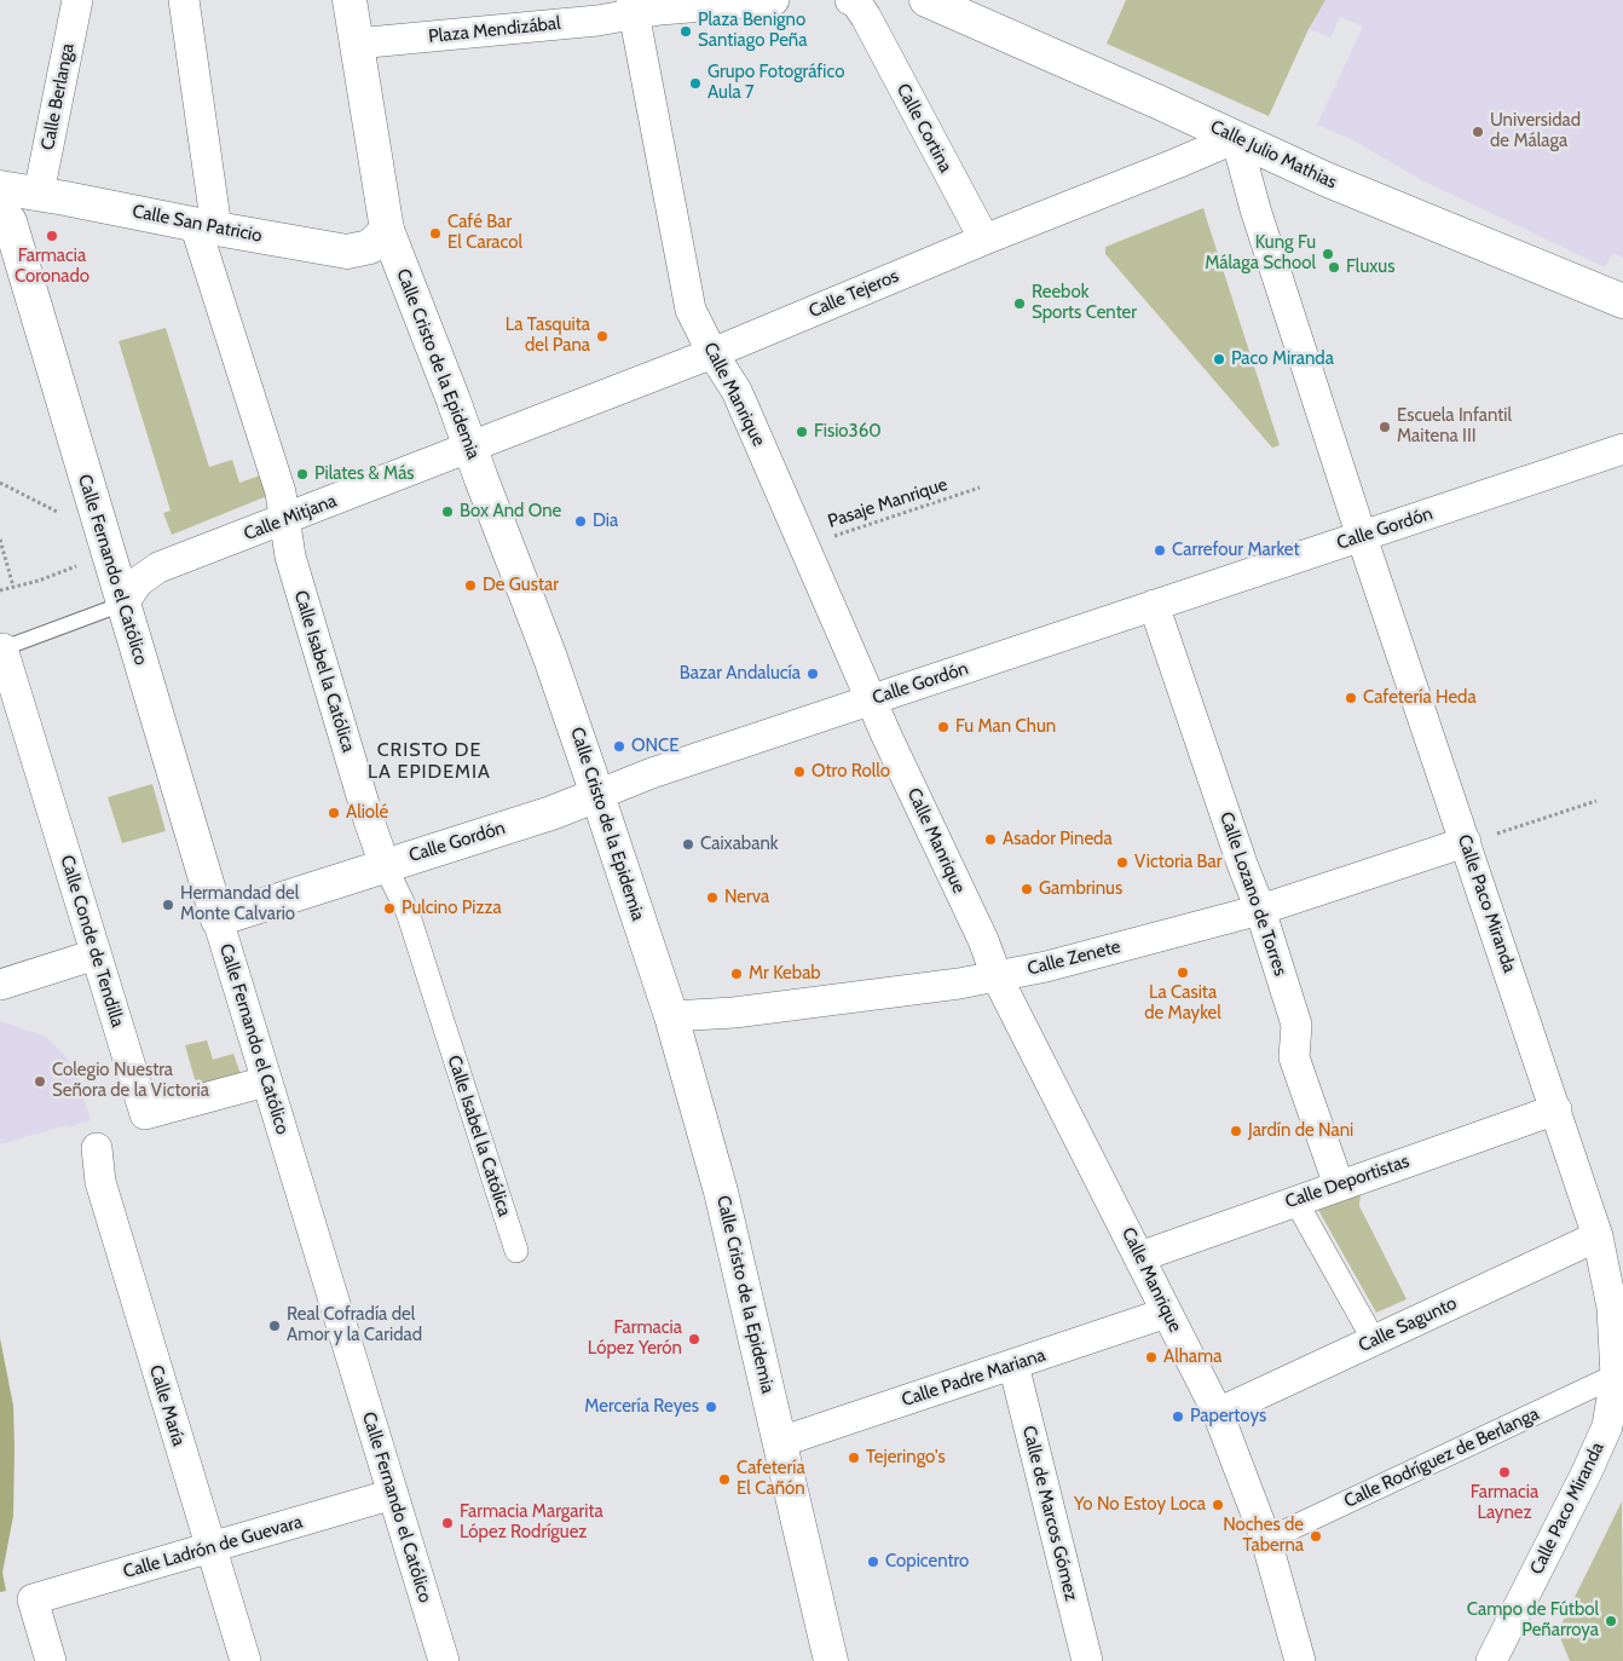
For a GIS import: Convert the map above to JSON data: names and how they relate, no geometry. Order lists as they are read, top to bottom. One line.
{"streets":{"street":["Plaza Mendizábal","Calle Berlanga","Calle Cortina","Calle Julio Mathias","Calle San Patricio","Calle Tejeros","Calle Cristo de la Epidemia","Calle Manrique","Calle Mitjana","Calle Gordón","Calle Fernando el Católico","Calle Isabel la Católica","Calle Lozano de Torres","Calle Paco Miranda","Calle Conde de Tendilla","Calle Zenete","Calle Deportistas","Calle Sagunto","Calle Padre Mariana","Calle María","Calle Rodríguez de Berlanga","Calle de Marcos Gómez","Calle Ladrón de Guevara"],"path":["Pasaje Manrique"]},"crossings":[["Plaza Mendizábal","Calle Cristo de la Epidemia"],["Plaza Mendizábal","Calle Manrique"],["Calle Berlanga","Calle San Patricio"],["Calle Cortina","Calle Tejeros"],["Calle Julio Mathias","Calle Tejeros"],["Calle Julio Mathias","Calle Paco Miranda"],["Calle San Patricio","Calle Cristo de la Epidemia"],["Calle San Patricio","Calle Isabel la Católica"],["Calle Tejeros","Calle Cristo de la Epidemia"],["Calle Tejeros","Calle Manrique"],["Calle Tejeros","Calle Mitjana"],["Calle Tejeros","Calle Paco Miranda"],["Calle Cristo de la Epidemia","Calle Mitjana"],["Calle Cristo de la Epidemia","Calle Gordón"],["Calle Cristo de la Epidemia","Calle Zenete"],["Calle Cristo de la Epidemia","Calle Padre Mariana"],["Calle Manrique","Pasaje Manrique"],["Calle Manrique","Calle Gordón"],["Calle Manrique","Calle Zenete"],["Calle Manrique","Calle Deportistas"],["Calle Manrique","Calle Sagunto"],["Calle Manrique","Calle Padre Mariana"],["Calle Manrique","Calle Rodríguez de Berlanga"],["Calle Mitjana","Calle Fernando el Católico"],["Calle Mitjana","Calle Isabel la Católica"],["Calle Gordón","Calle Fernando el Católico"],["Calle Gordón","Calle Isabel la Católica"],["Calle Gordón","Calle Lozano de Torres"],["Calle Gordón","Calle Paco Miranda"],["Calle Fernando el Católico","Calle Conde de Tendilla"],["Calle Fernando el Católico","Calle Ladrón de Guevara"],["Calle Lozano de Torres","Calle Zenete"],["Calle Lozano de Torres","Calle Deportistas"],["Calle Paco Miranda","Calle Zenete"],["Calle Paco Miranda","Calle Deportistas"],["Calle Paco Miranda","Calle Sagunto"],["Calle Paco Miranda","Calle Rodríguez de Berlanga"],["Calle Padre Mariana","Calle de Marcos Gómez"],["Calle María","Calle Ladrón de Guevara"]],"districts":["CRISTO DE LA EPIDEMIA"],"places":["Plaza Benigno Santiago Peña","Grupo Fotográfico Aula 7","Universidad de Málaga","Café Bar El Caracol","Farmacia Coronado","Kung Fu Málaga School","Fluxus","Reebok Sports Center","La Tasquita del Pana","Paco Miranda","Escuela Infantil Maitena III","Fisio360","Pilates & Más","Box And One","Dia","Carrefour Market","De Gustar","Bazar Andalucía","Cafetería Heda","Fu Man Chun","ONCE","Otro Rollo","Aliolé","Asador Pineda","Caixabank","Victoria Bar","Gambrinus","Nerva","Hermandad del Monte Calvario","Pulcino Pizza","La Casita de Maykel","Mr Kebab","Colegio Nuestra Señora de la Victoria","Jardín de Nani","Real Cofradía del Amor y la Caridad","Farmacia López Yerón","Alhama","Mercería Reyes","Papertoys","Tejeringo's","Farmacia Laynez","Cafetería El Cañón","Yo No Estoy Loca","Farmacia Margarita López Rodríguez","Noches de Taberna","Copicentro","Campo de Fútbol Peñarroya"]}
